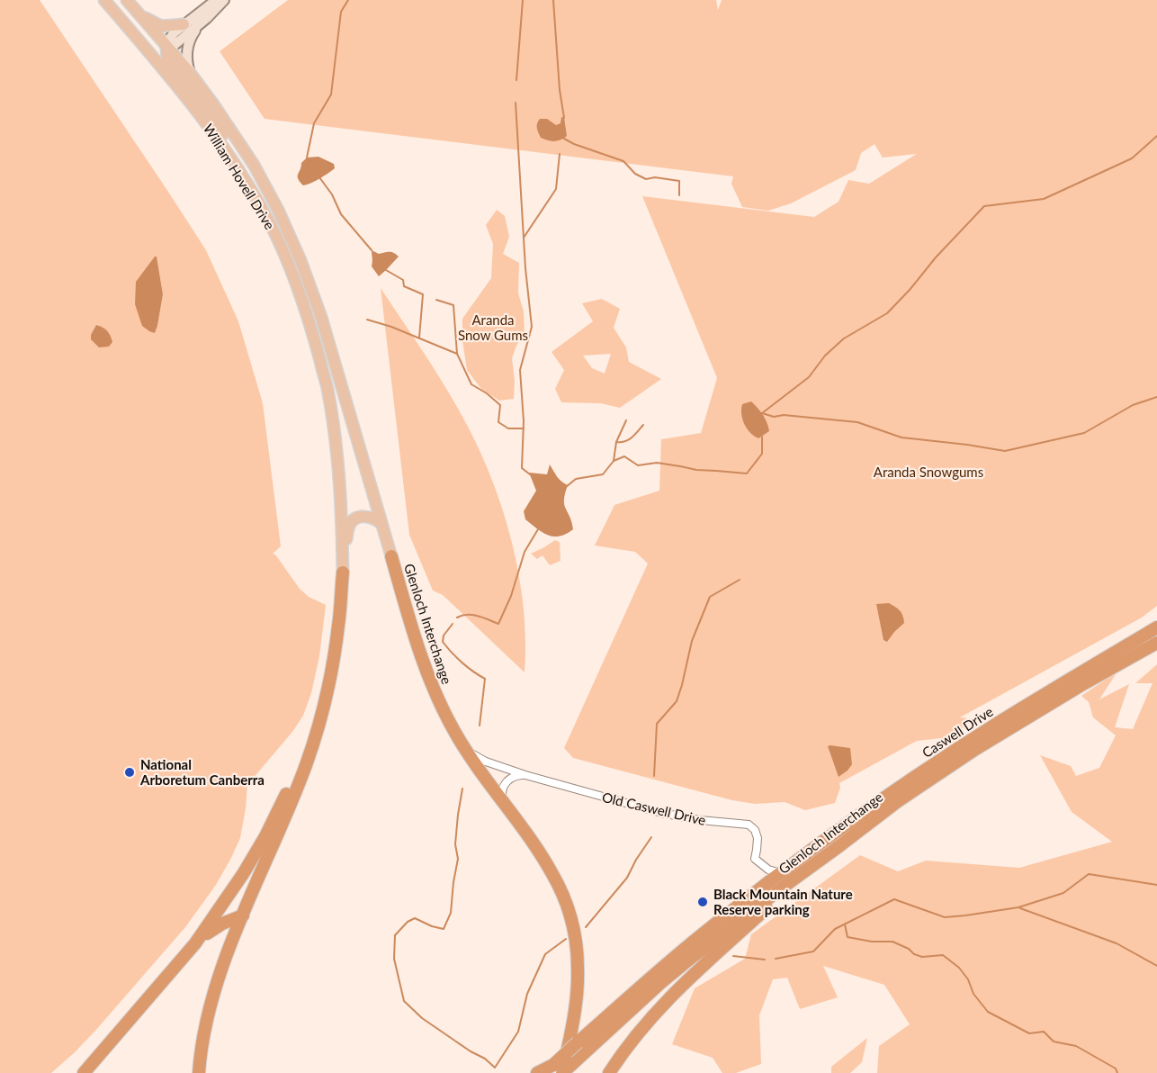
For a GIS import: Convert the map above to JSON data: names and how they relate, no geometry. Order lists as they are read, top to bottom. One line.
{"streets":{"highway":["Glenloch Interchange","Caswell Drive"],"main road":["William Hovell Drive"],"street":["Old Caswell Drive"]},"crossings":[["William Hovell Drive","Glenloch Interchange"],["Glenloch Interchange","Caswell Drive"],["Glenloch Interchange","Old Caswell Drive"],["Caswell Drive","Old Caswell Drive"]],"parks":["Aranda Snow Gums","Aranda Snowgums"],"places":["National Arboretum Canberra","Black Mountain Nature Reserve parking"]}
